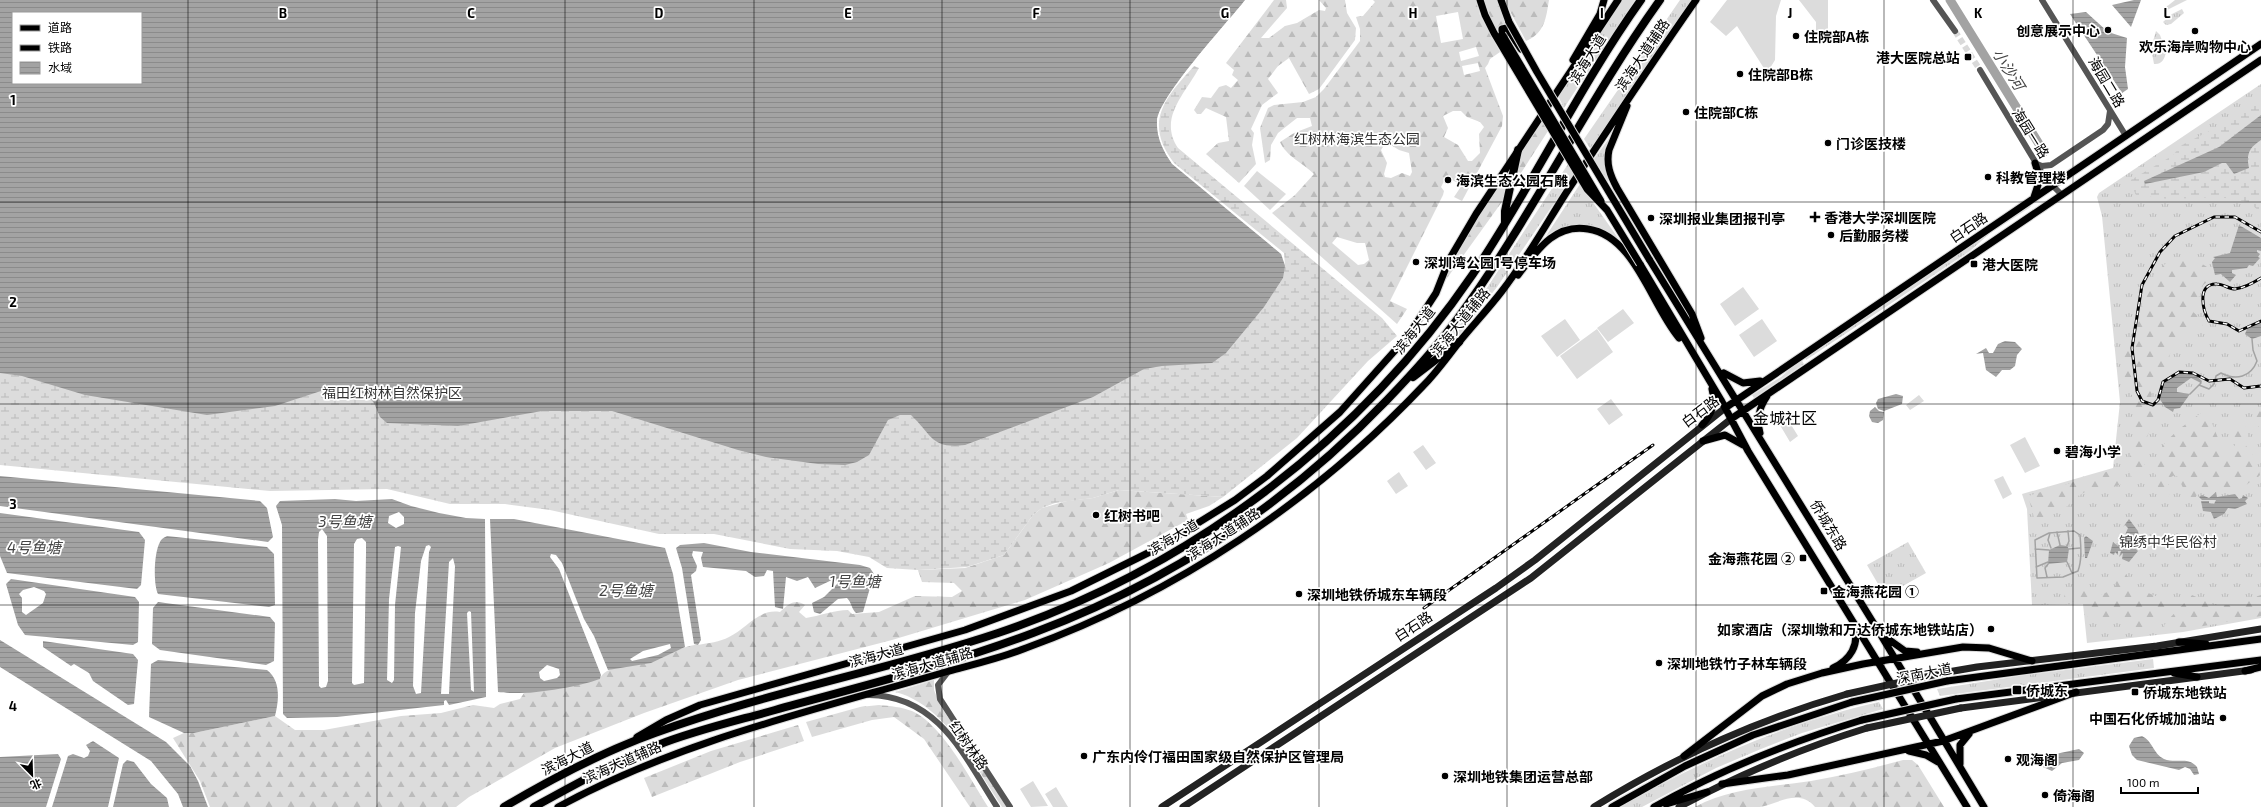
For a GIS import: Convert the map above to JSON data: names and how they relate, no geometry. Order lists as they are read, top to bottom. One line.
{"streets":{"highway":["滨海大道"],"main road":["滨海大道辅路","白石路","侨城东路","深南大道"],"street":["海园二路","海园一路","红树林路"]},"crossings":[["滨海大道辅路","滨海大道"],["滨海大道辅路","红树林路"],["海园二路","白石路"],["海园一路","白石路"],["白石路","侨城东路"]],"districts":["金城社区"],"water":["小沙河","3号鱼塘","4号鱼塘","1号鱼塘","2号鱼塘"],"parks":["红树林海滨生态公园","福田红树林自然保护区","锦绣中华民俗村"],"places":{"other":["创意展示中心","欢乐海岸购物中心","住院部A栋","住院部B栋","住院部C栋","门诊医技楼","科教管理楼","海滨生态公园石雕","深圳报业集团报刊亭","后勤服务楼","深圳湾公园1号停车场","碧海小学","红树书吧","深圳地铁侨城东车辆段","如家酒店（深圳墩和万达侨城东地铁站店）","深圳地铁竹子林车辆段","中国石化侨城加油站","广东内伶仃福田国家级自然保护区管理局","观海阁","深圳地铁集团运营总部","倚海阁"],"transit":["港大医院总站","港大医院","金海燕花园 ②","金海燕花园 ①","侨城东","侨城东地铁站"],"health":["香港大学深圳医院"]},"legend":["道路","铁路","水域"],"scale_bar":"100 m","north":"bottom right","grid":{"columns":["B","C","D","E","F","G","H","I","J","K","L"],"rows":["1","2","3","4"]}}
